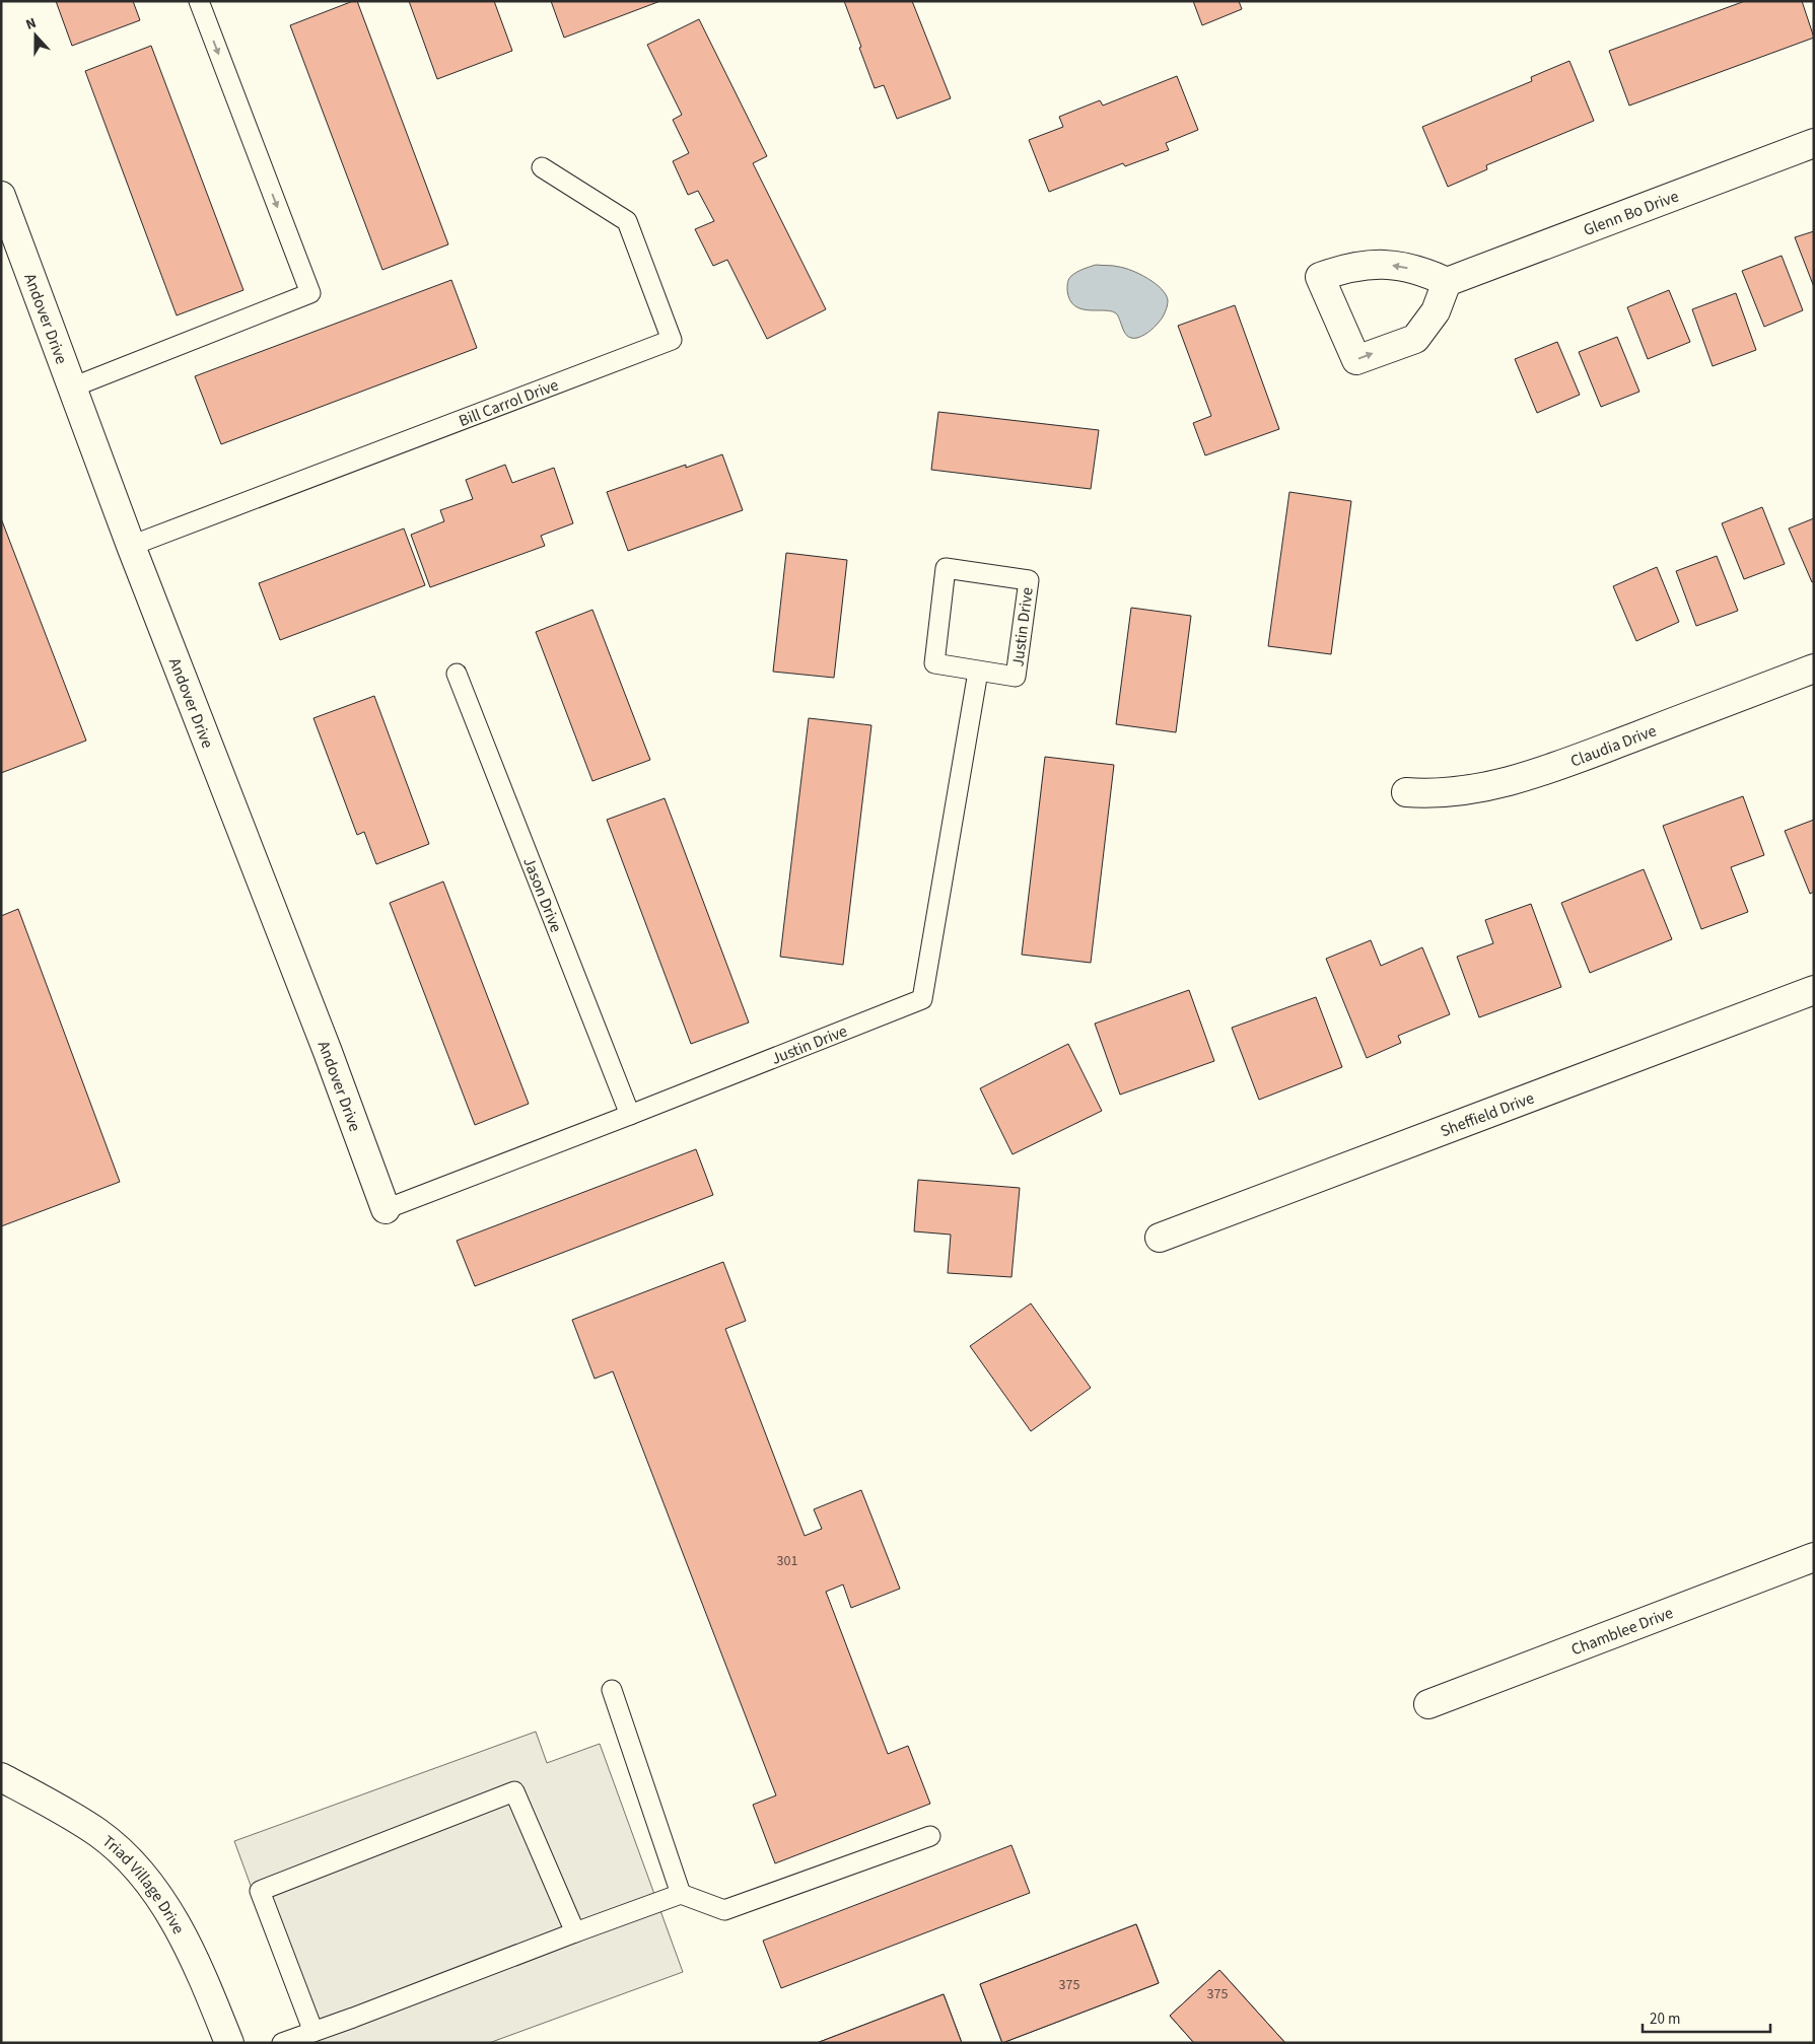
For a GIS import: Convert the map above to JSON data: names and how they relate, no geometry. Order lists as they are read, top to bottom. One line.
{"streets":{"street":["Glenn Bo Drive","Andover Drive","Claudia Drive","Sheffield Drive","Chamblee Drive","Triad Village Drive"],"lane":["Bill Carrol Drive","Justin Drive","Jason Drive"]},"crossings":[["Andover Drive","Bill Carrol Drive"],["Andover Drive","Justin Drive"],["Justin Drive","Jason Drive"]],"house_numbers":["301","375","375"],"scale_bar":"20 m","north":"top"}
